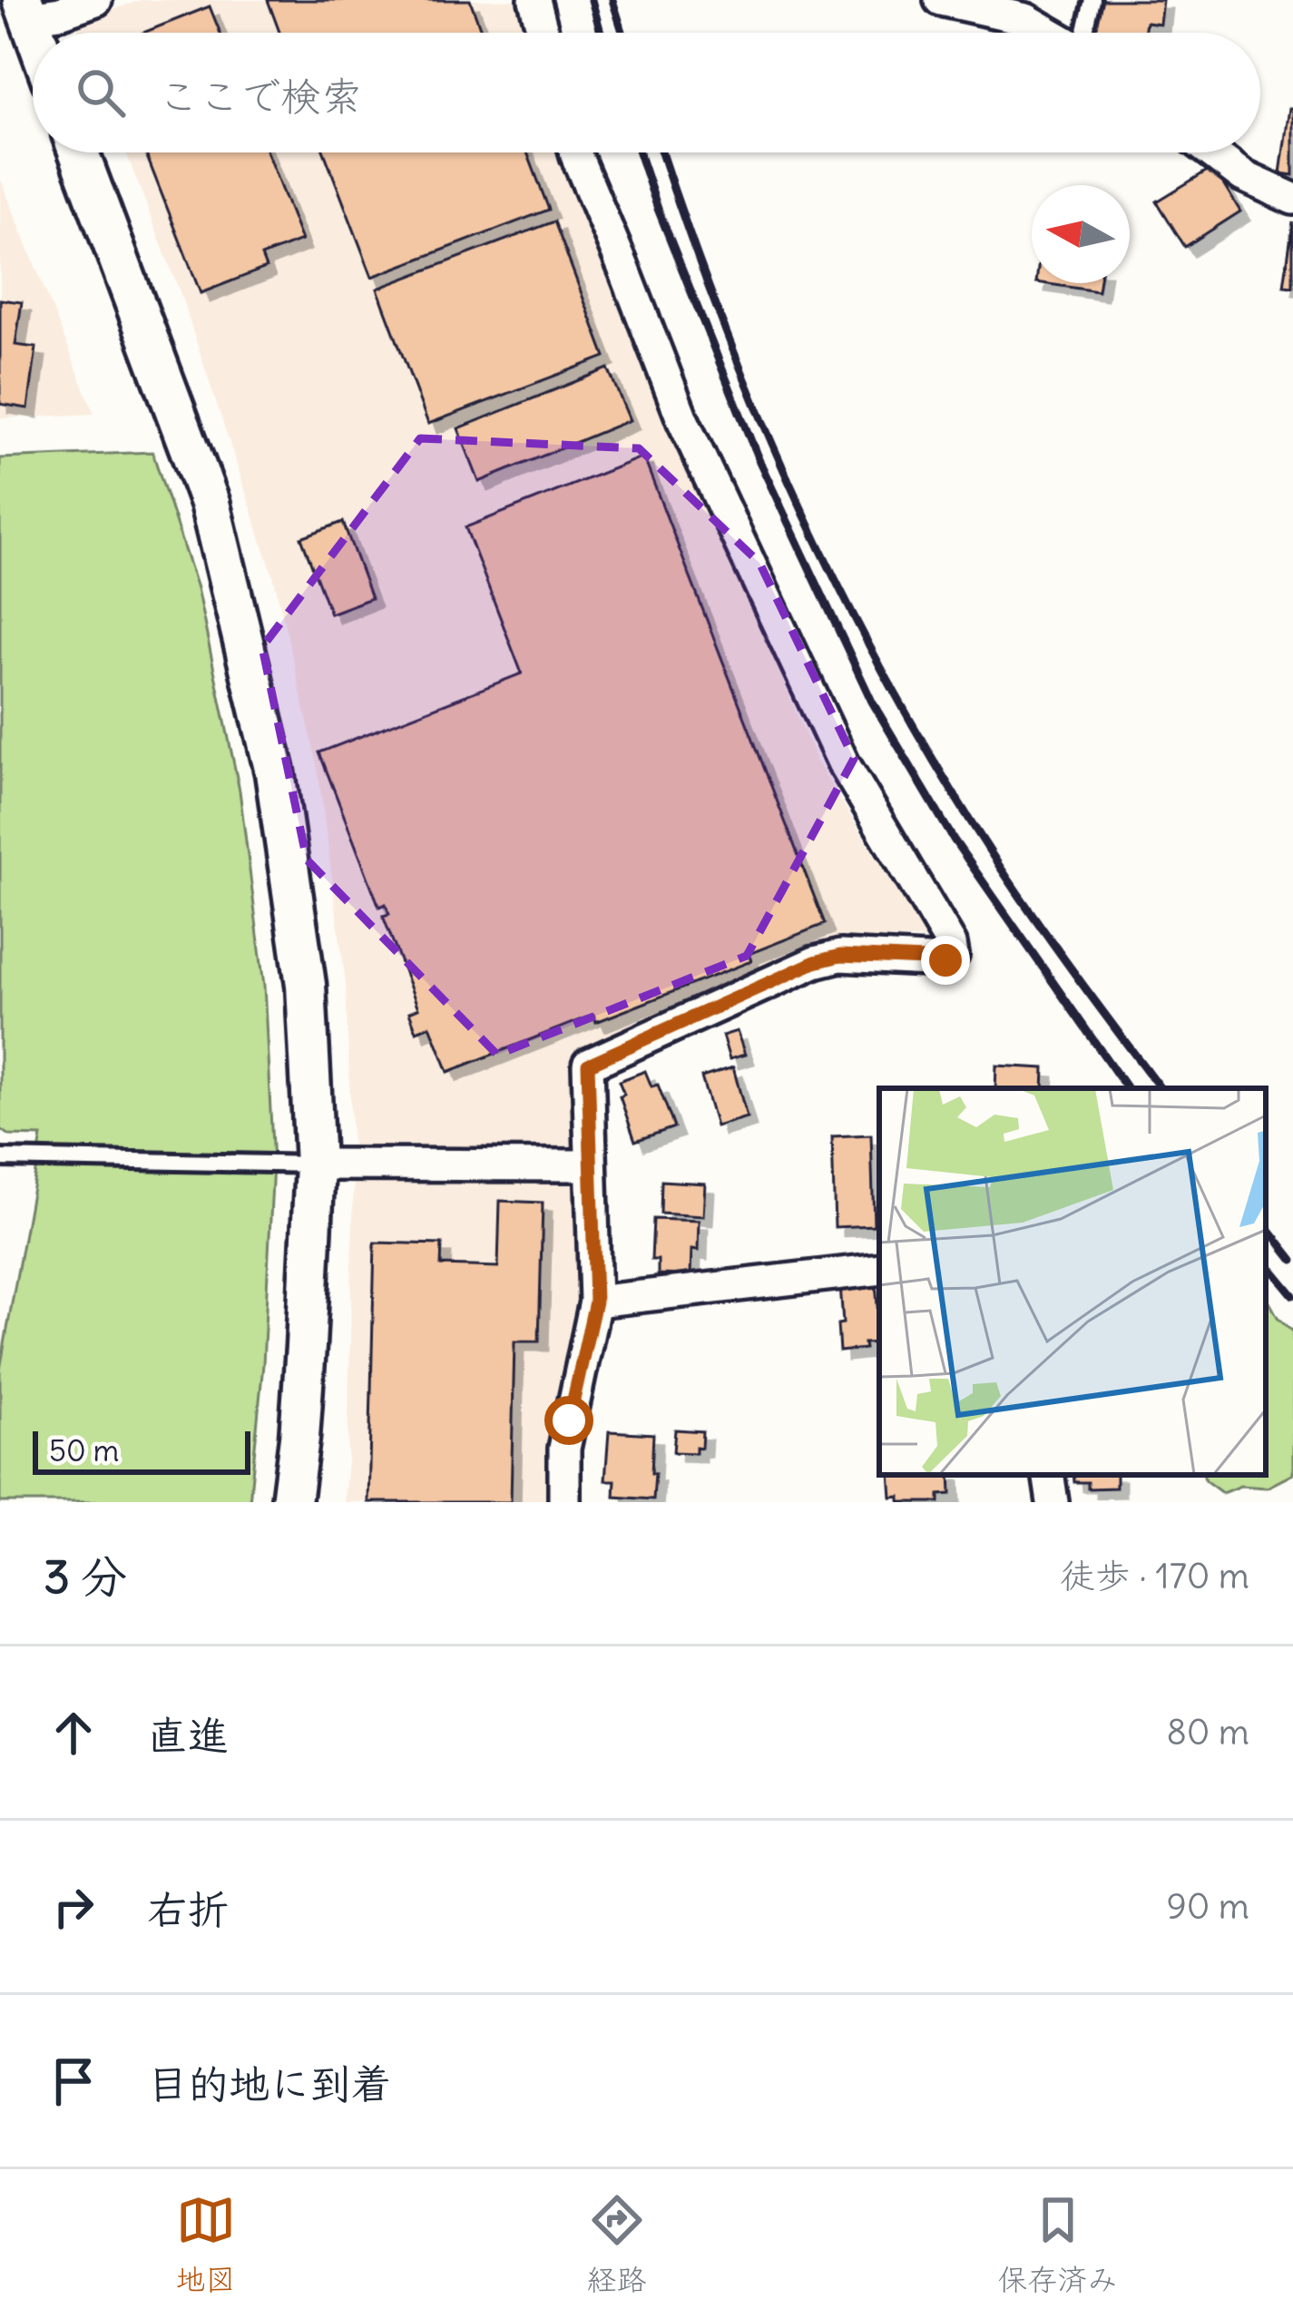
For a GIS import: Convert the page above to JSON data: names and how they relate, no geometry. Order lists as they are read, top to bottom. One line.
{"scale_bar":"50 m","north":"left","page":{"search":"ここで検索","scale":"50 m","heading":["3 分","徒歩 · 170 m"],"list":[["直進","80 m"],["右折","90 m"],"目的地に到着"],"nav":["地図","経路","保存済み"]}}
